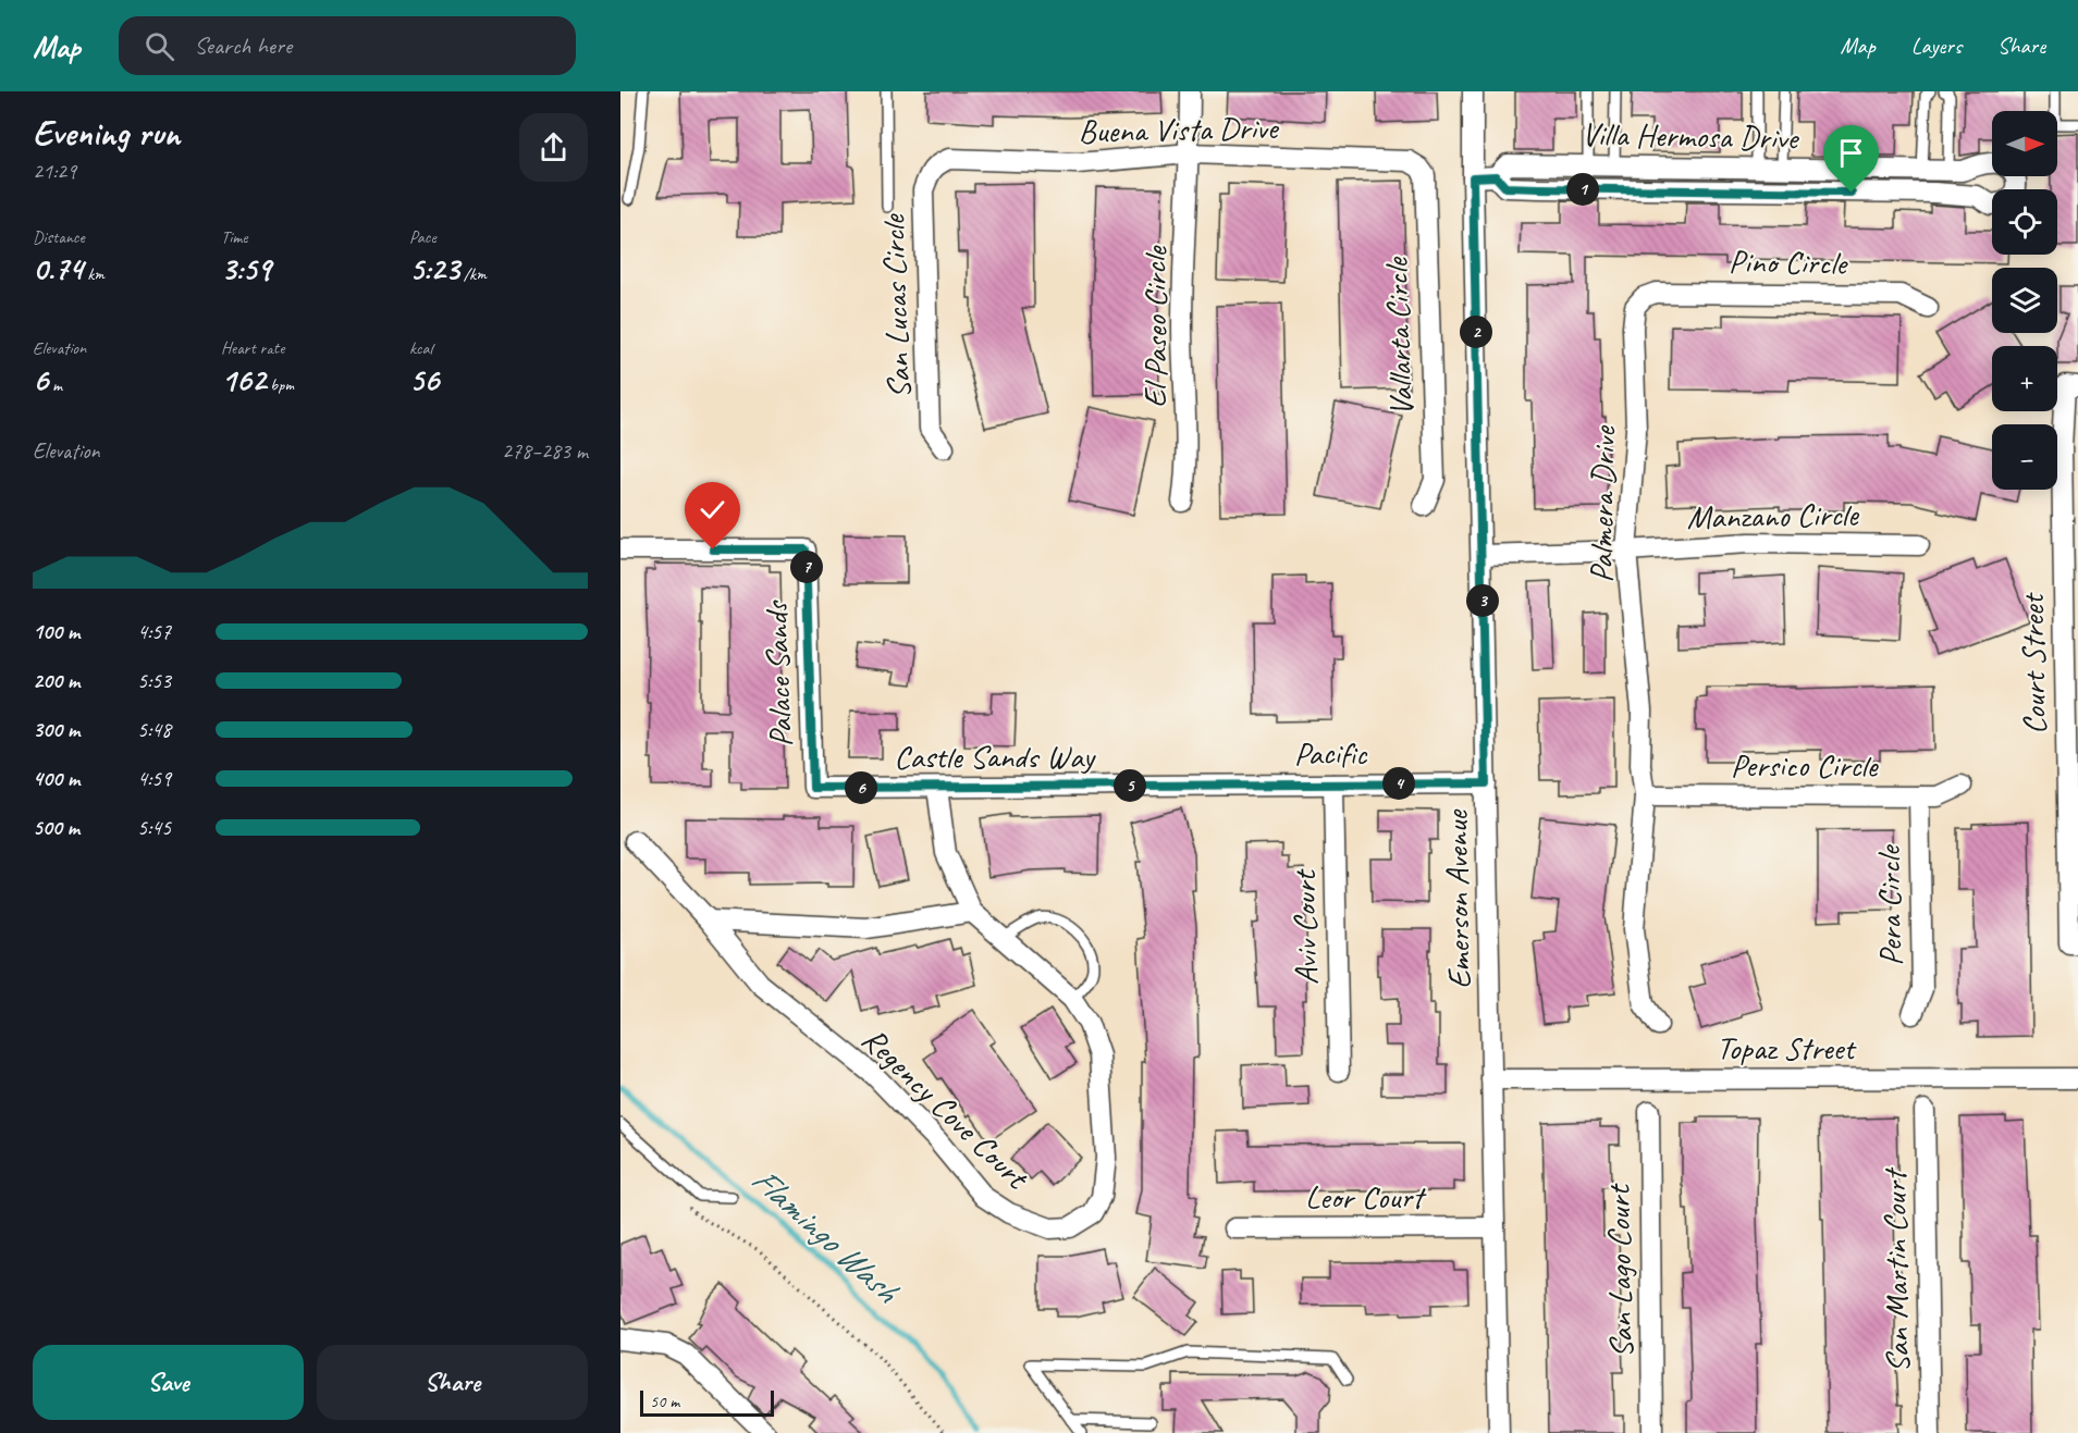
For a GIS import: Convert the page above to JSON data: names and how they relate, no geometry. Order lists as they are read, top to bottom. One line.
{"streets":{"street":["Buena Vista Drive","Villa Hermosa Drive","Pino Circle","San Lucas Circle","El Paseo Circle","Vallarta Circle","Palmera Drive","Manzano Circle","Court Street","Palace Sands","Pacific","Castle Sands Way","Persico Circle","Emerson Avenue","Pera Circle","Aviv Court","Topaz Street","Regency Cove Court","Leor Court","San Lago Court","San Martin Court"]},"crossings":[["Buena Vista Drive","San Lucas Circle"],["Buena Vista Drive","El Paseo Circle"],["Buena Vista Drive","Vallarta Circle"],["Villa Hermosa Drive","Emerson Avenue"],["Pino Circle","Palmera Drive"],["Palmera Drive","Manzano Circle"],["Palmera Drive","Persico Circle"],["Manzano Circle","Emerson Avenue"],["Palace Sands","Castle Sands Way"],["Pacific","Castle Sands Way"],["Pacific","Emerson Avenue"],["Pacific","Aviv Court"],["Castle Sands Way","Regency Cove Court"],["Persico Circle","Pera Circle"],["Emerson Avenue","Topaz Street"],["Emerson Avenue","Leor Court"]],"water":["Flamingo Wash"],"scale_bar":"50 m","north":"right","page":{"header":"Map","search":"Search here","nav":["Map","Layers","Share"],"heading":["Evening run","21:29"],"map_buttons":["+","−"],"pins":["1","2","7","3","4","5","6"],"stats":[["Distance","0.74 km"],["Time","3:59"],["Pace","5:23 /km"],["Elevation","6 m"],["Heart rate","162 bpm"],["kcal","56"]],"chart":["Elevation","278–283 m"],"list":[{"name":"100 m","note":"4:57"},{"name":"200 m","note":"5:53"},{"name":"300 m","note":"5:48"},{"name":"400 m","note":"4:59"},{"name":"500 m","note":"5:45"}],"buttons":["Save","Share"],"scale":"50 m"}}
